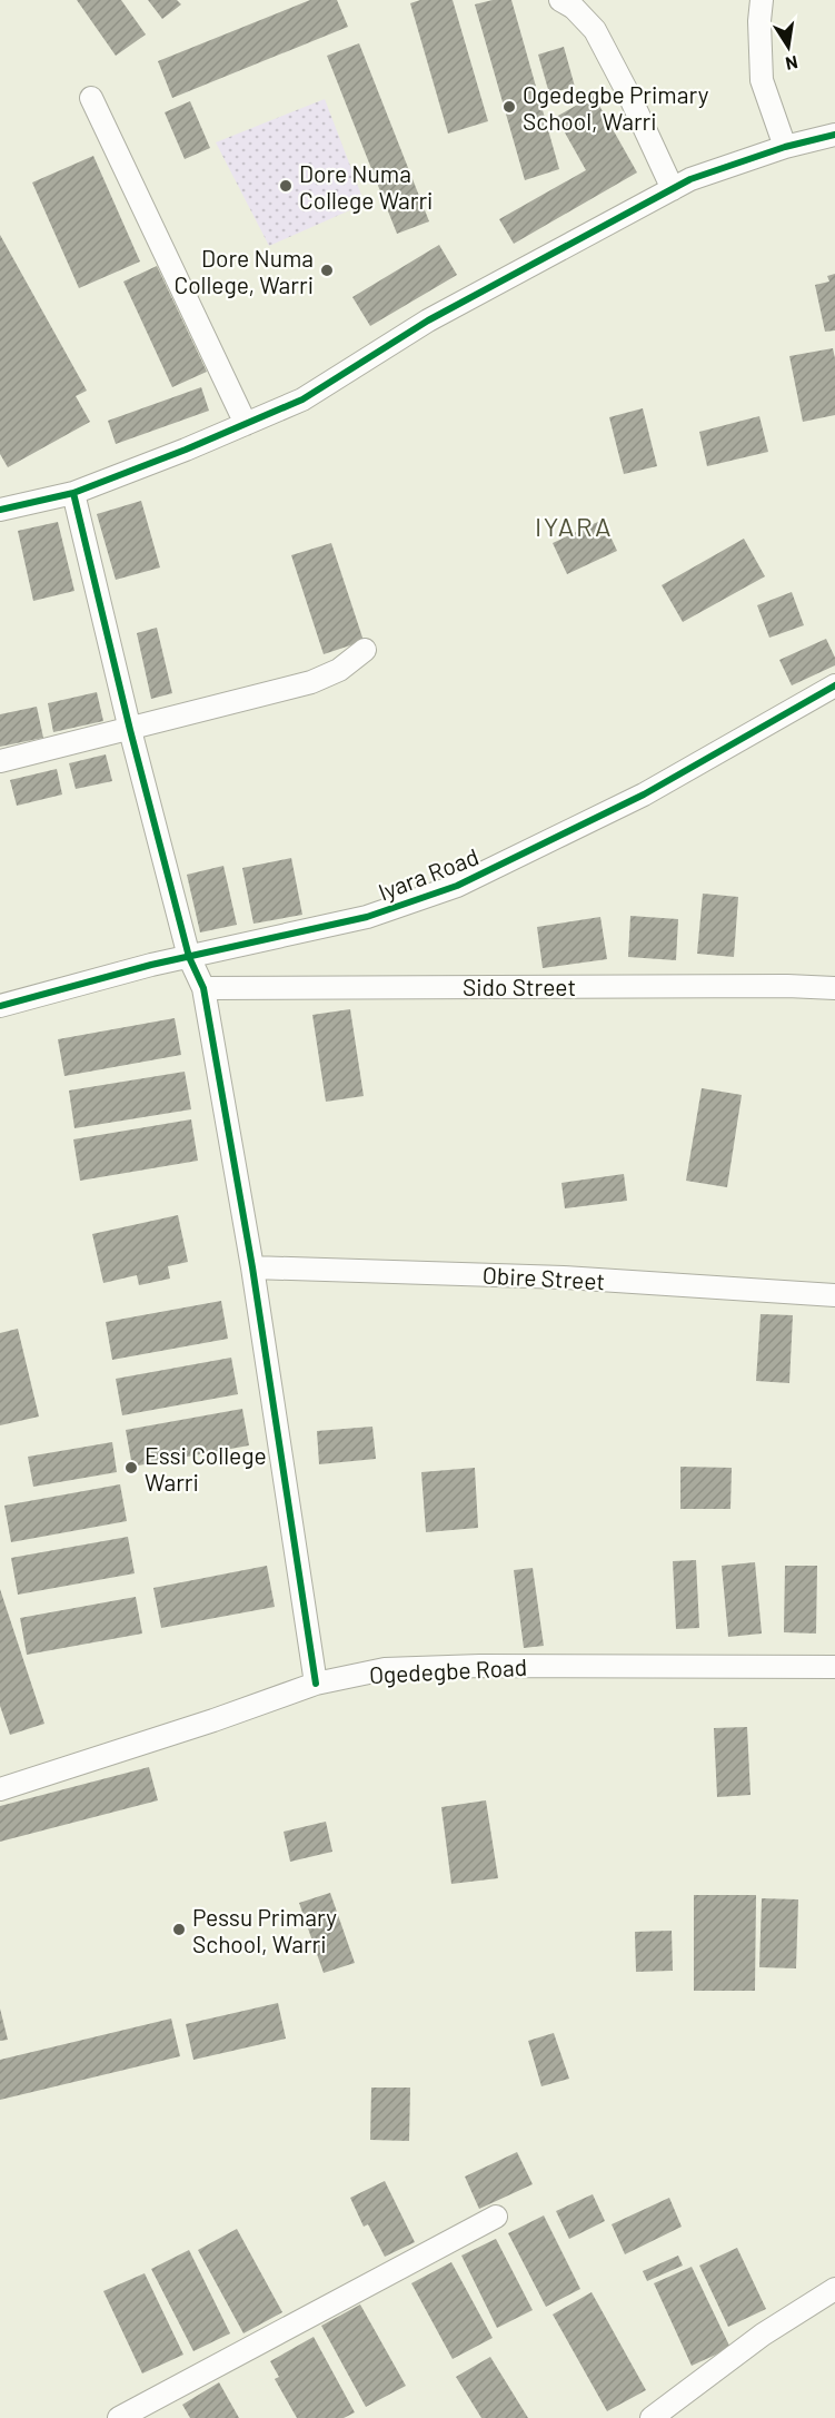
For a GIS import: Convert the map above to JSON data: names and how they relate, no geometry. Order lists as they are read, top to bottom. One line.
{"streets":{"street":["Iyara Road","Sido Street","Obire Street","Ogedegbe Road"]},"districts":["IYARA"],"places":["Ogedegbe Primary School, Warri","Dore Numa College Warri","Dore Numa College, Warri","Essi College Warri","Pessu Primary School, Warri"],"north":"bottom"}
